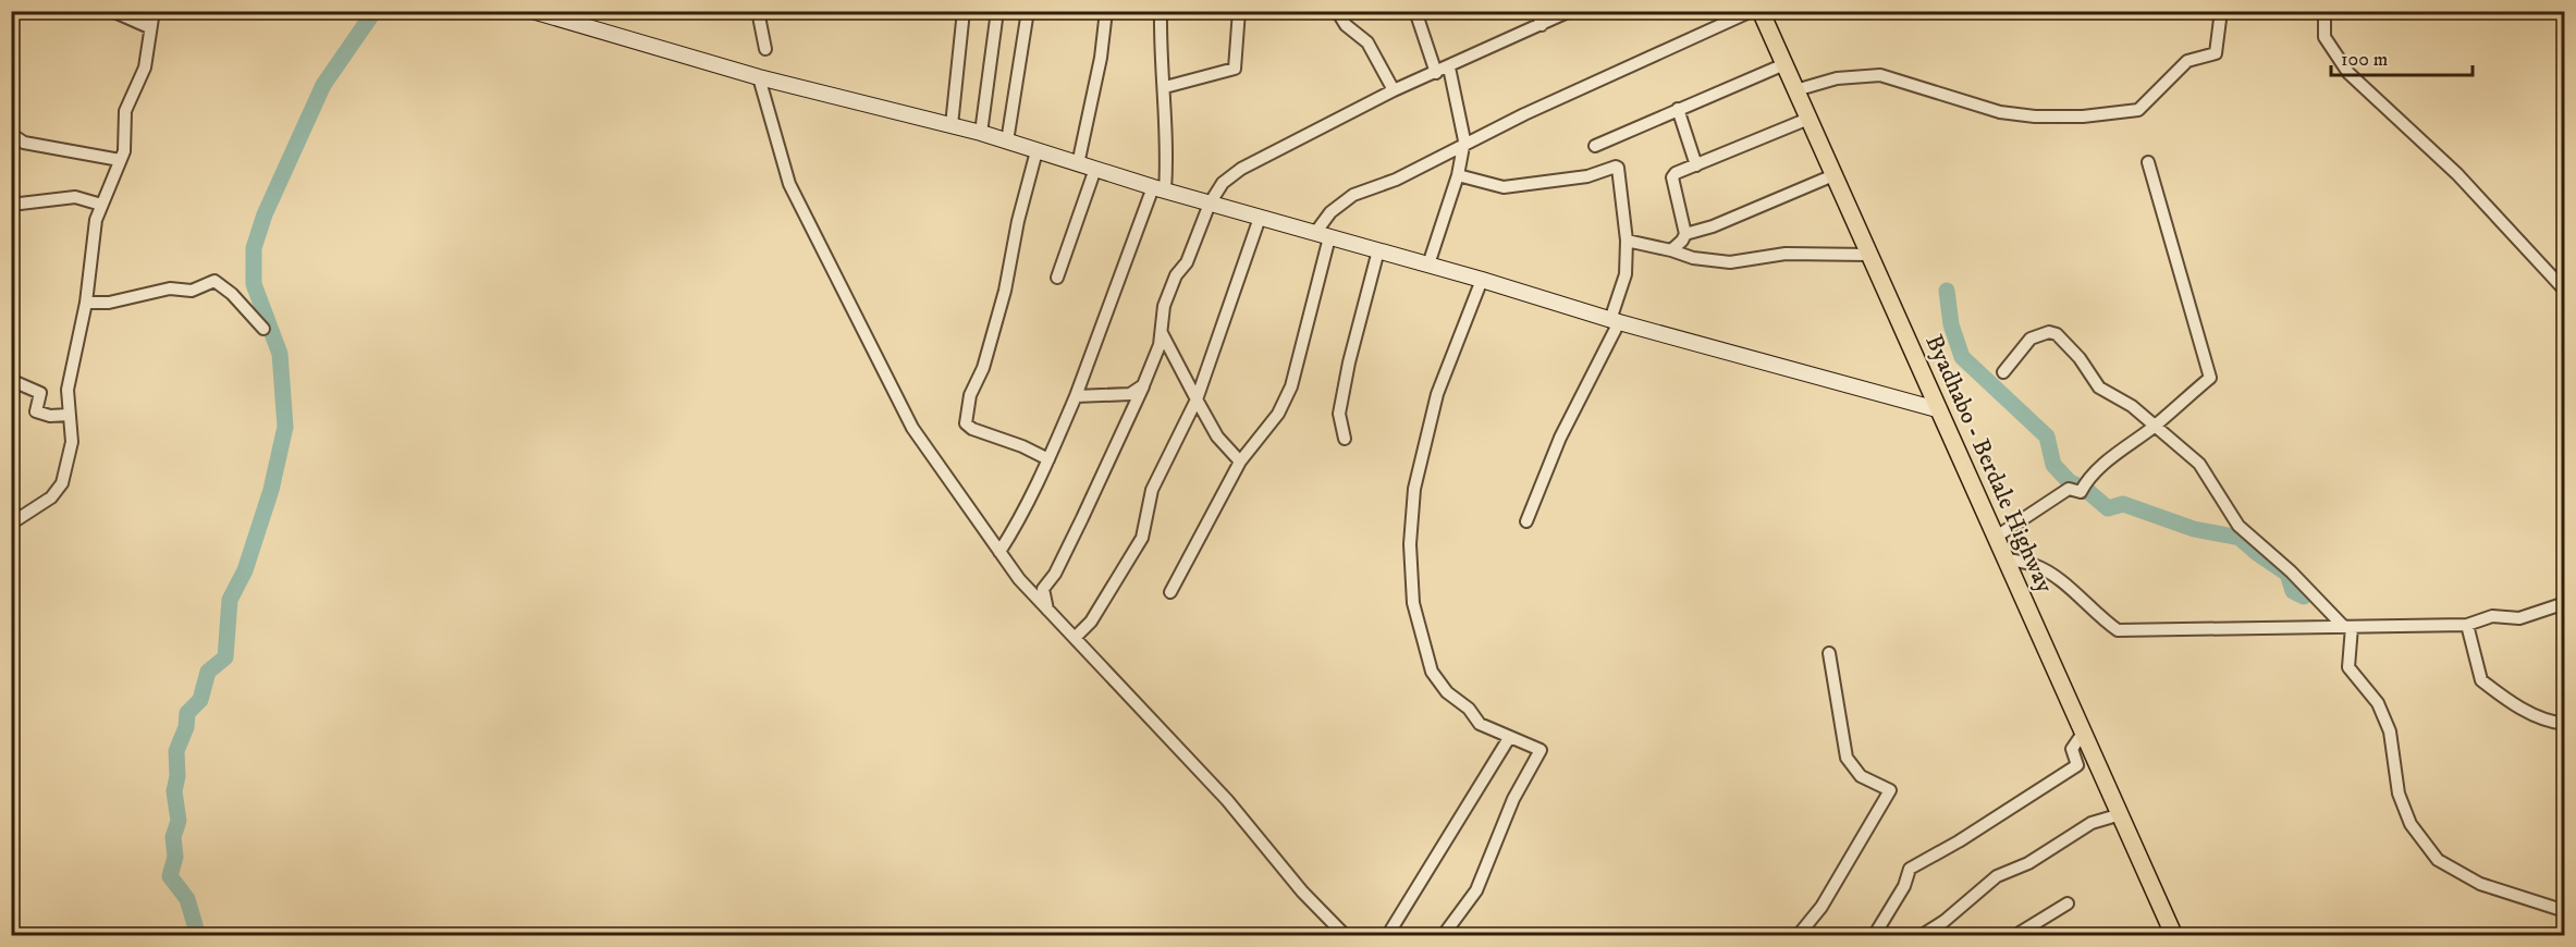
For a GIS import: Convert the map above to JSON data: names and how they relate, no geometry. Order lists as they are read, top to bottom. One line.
{"streets":{"main road":["Byadhabo - Berdale Highway"]},"scale_bar":"100 m"}
